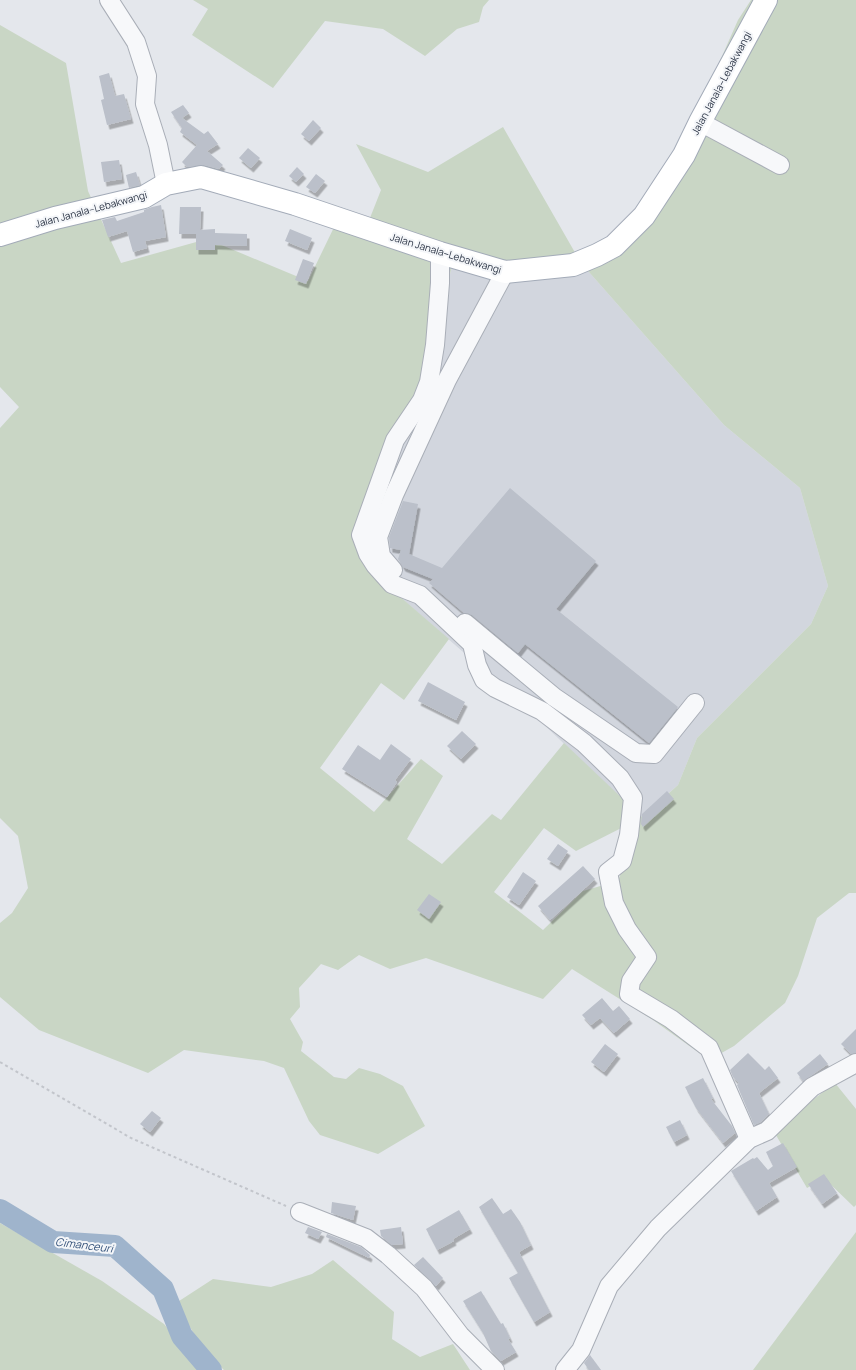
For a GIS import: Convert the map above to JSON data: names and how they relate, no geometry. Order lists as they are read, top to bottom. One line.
{"streets":{"main road":["Jalan Janala–Lebakwangi"]},"water":["Cimanceuri"]}
